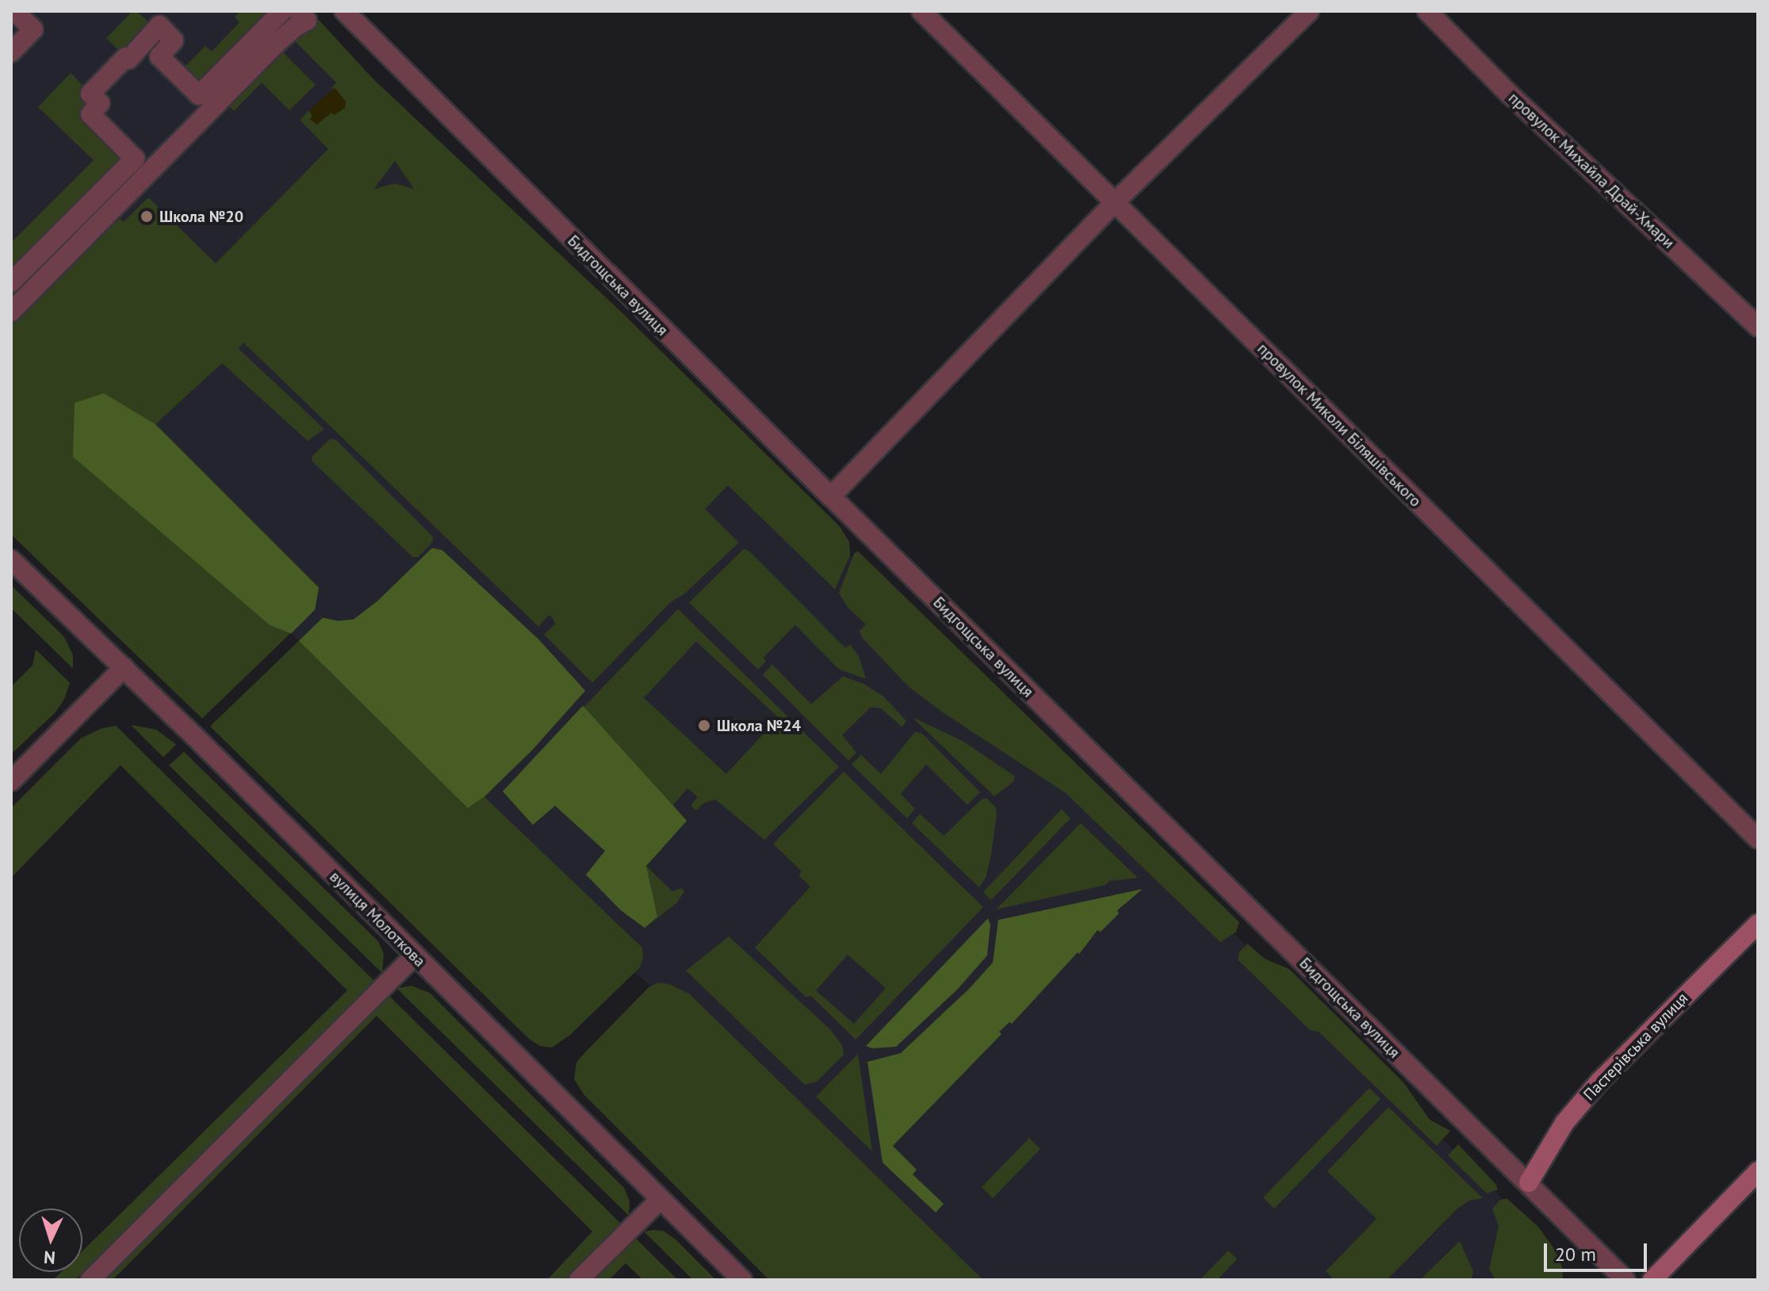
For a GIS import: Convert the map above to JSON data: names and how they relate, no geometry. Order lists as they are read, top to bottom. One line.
{"streets":{"main road":["Пастерівська вулиця"],"street":["провулок Михайла Драй-Хмари","Бидгощська вулиця","провулок Миколи Біляшівського","вулиця Молоткова"]},"crossings":[["Бидгощська вулиця","Пастерівська вулиця"]],"places":["Школа №20","Школа №24"],"scale_bar":"20 m","north":"bottom"}
